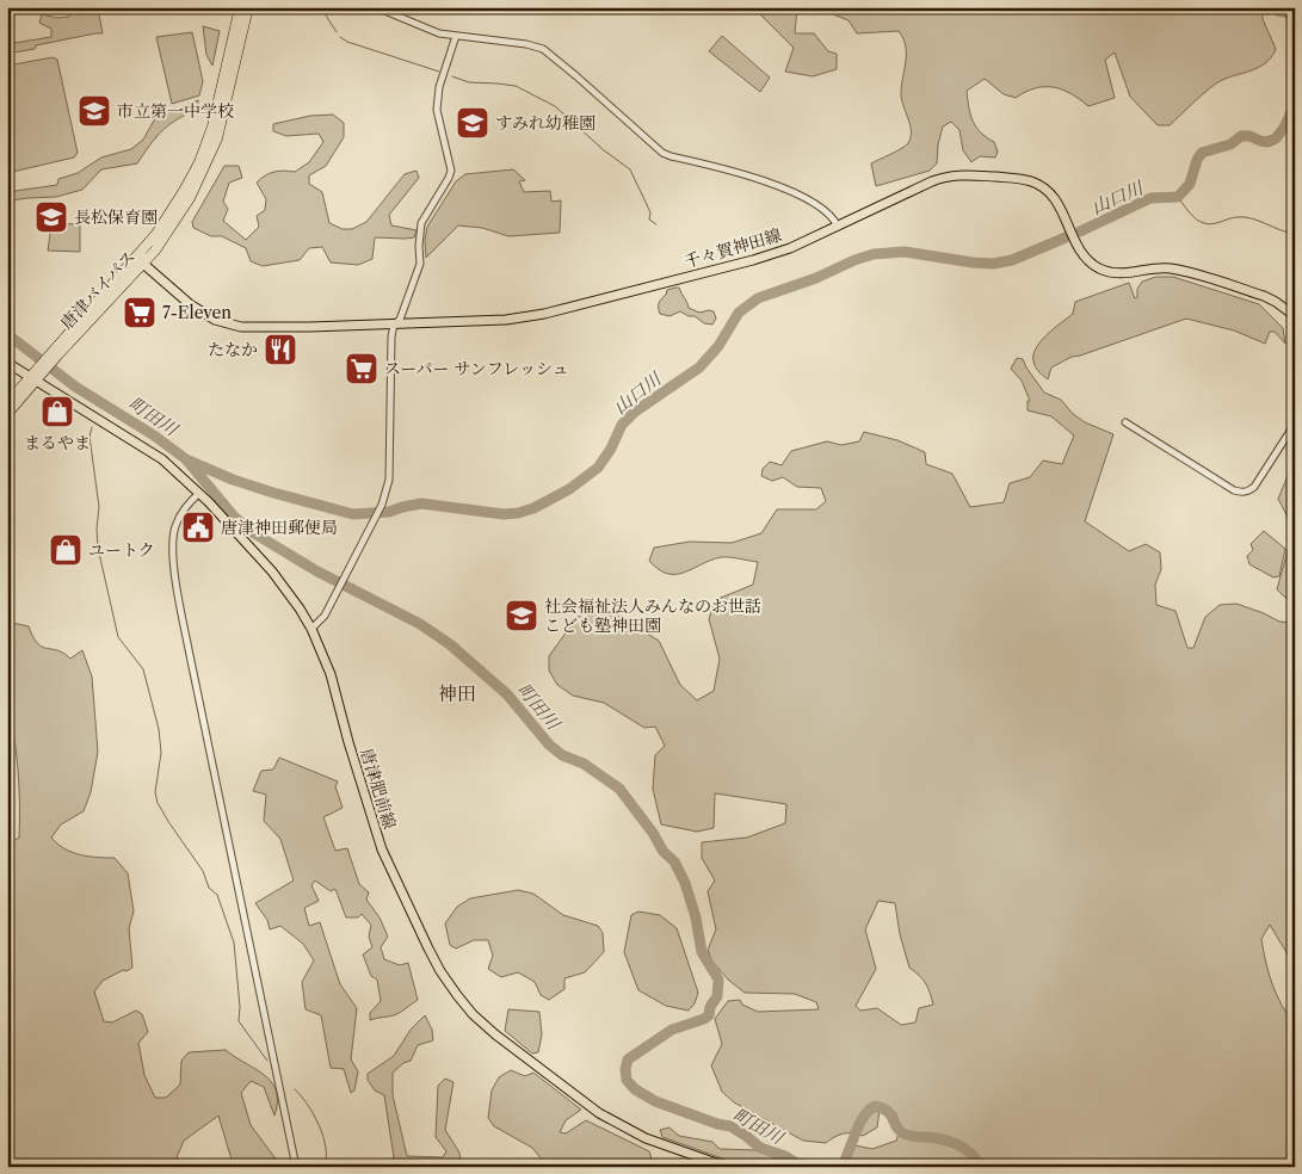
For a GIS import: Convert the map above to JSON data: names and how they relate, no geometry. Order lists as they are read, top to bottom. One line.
{"streets":{"highway":["唐津バイパス"],"main road":["千々賀神田線","唐津肥前線"]},"crossings":[["千々賀神田線","唐津バイパス"],["唐津バイパス","唐津肥前線"]],"districts":["神田"],"water":["山口川","町田川"],"places":{"school or university":["市立第一中学校","すみれ幼稚園","長松保育園","社会福祉法人みんなのお世話 こども塾神田園"],"supermarket":["7-Eleven","スーパー サンフレッシュ"],"restaurant":["たなか"],"shop":["まるやま","ユートク"],"public building":["唐津神田郵便局"]}}
